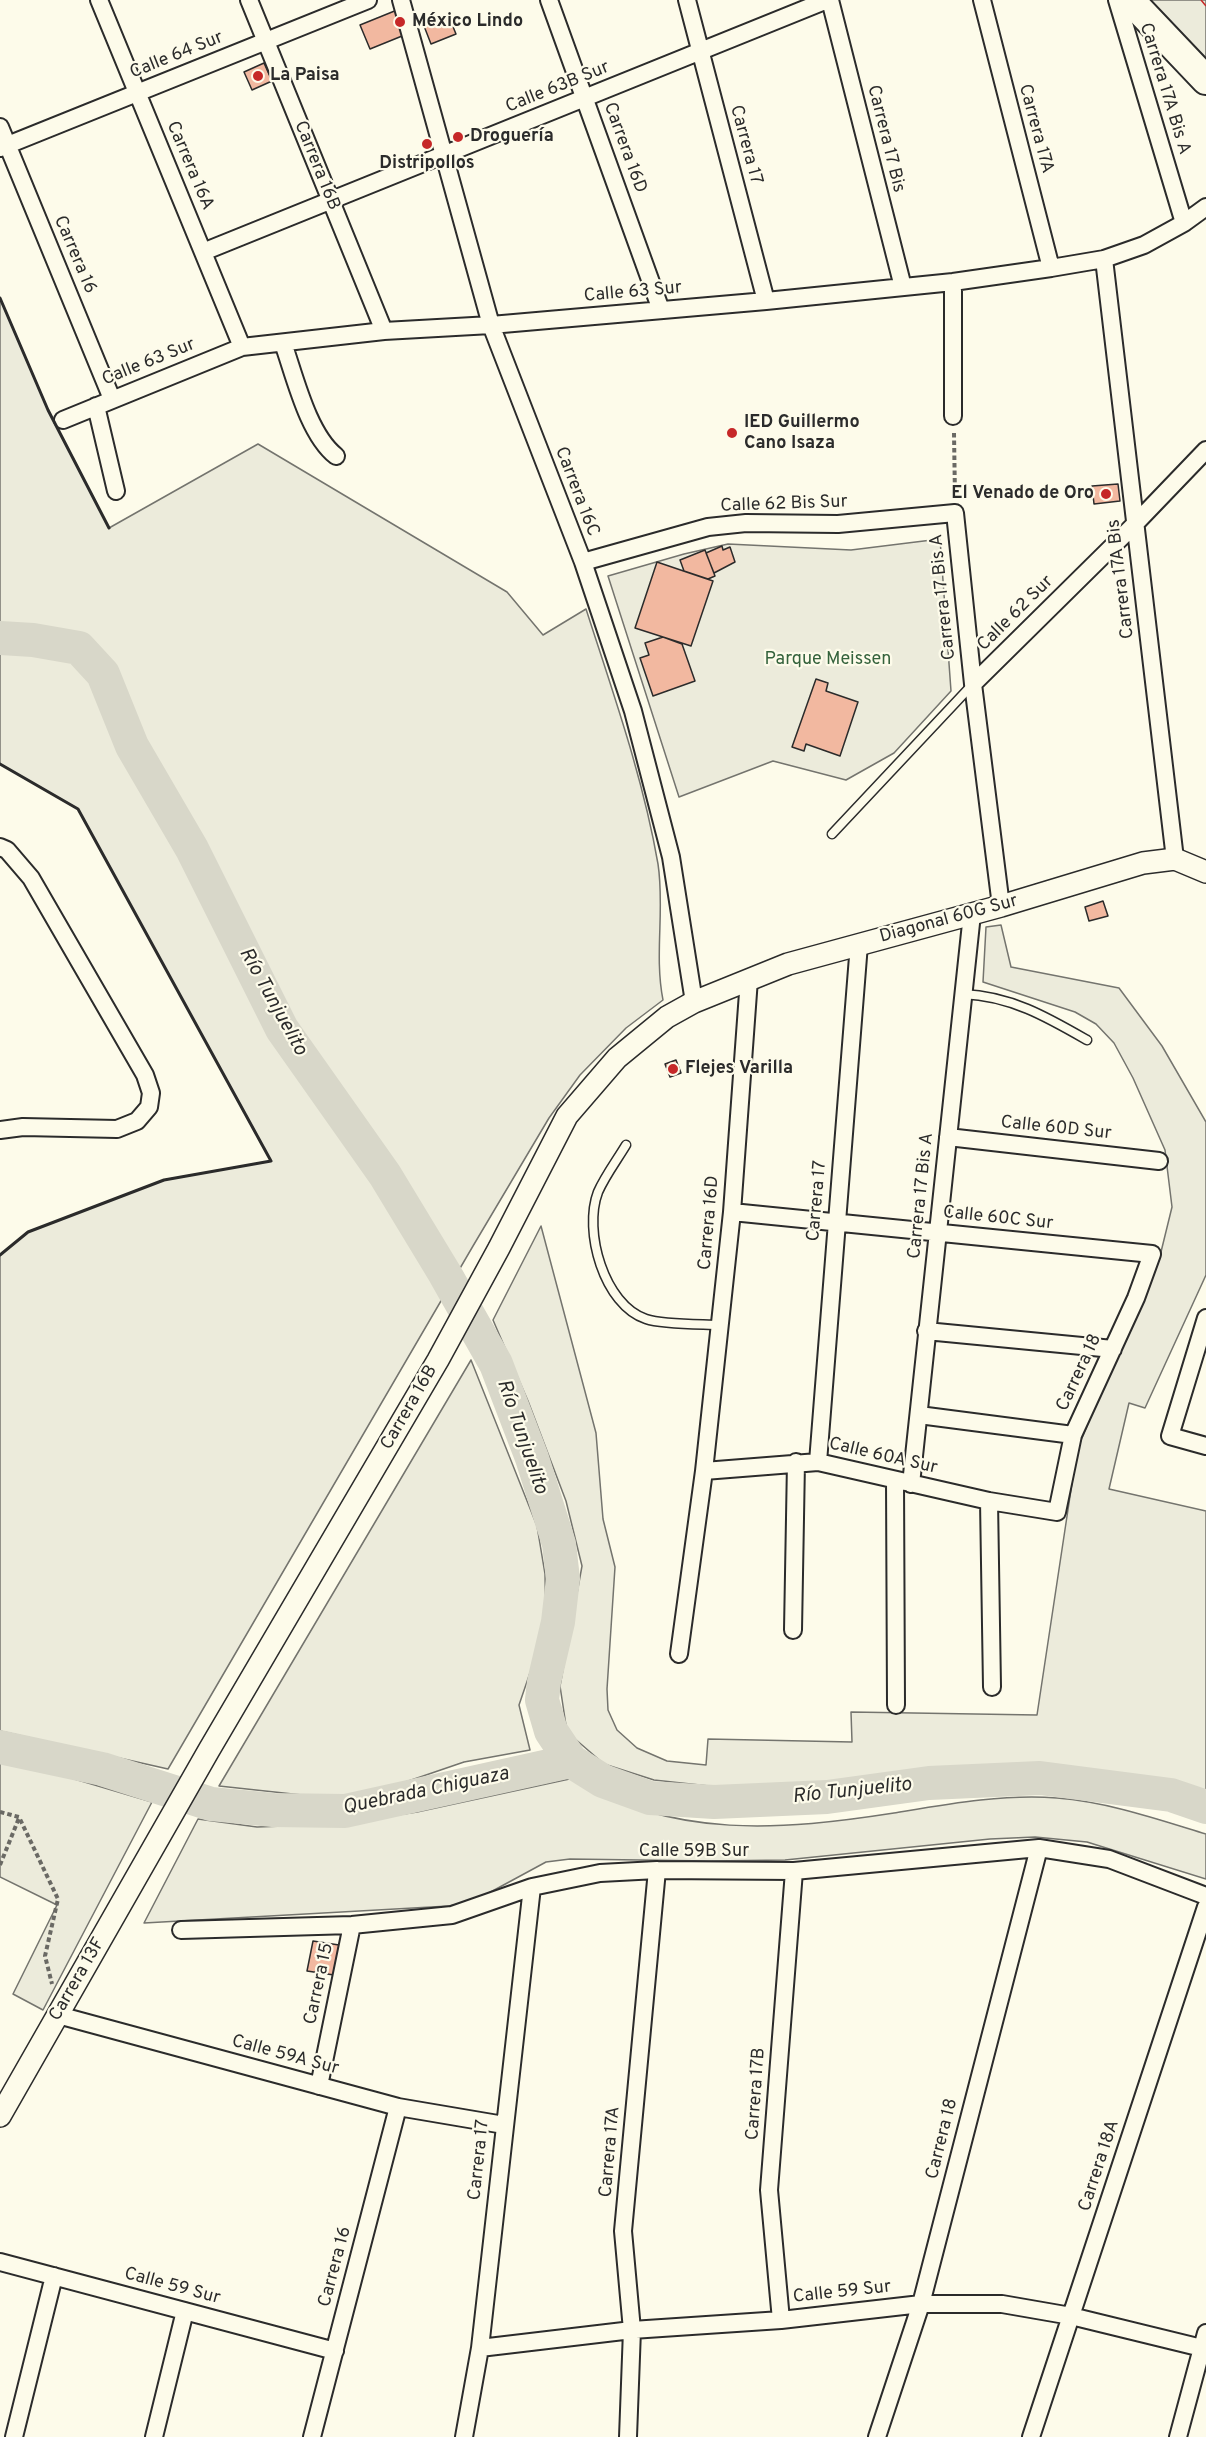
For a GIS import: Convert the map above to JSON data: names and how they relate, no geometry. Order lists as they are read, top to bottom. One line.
{"streets":{"street":["Calle 64 Sur","Calle 63B Sur","Carrera 17A Bis A","Carrera 17A","Carrera 17 Bis","Carrera 17","Carrera 16D","Carrera 16A","Carrera 16B","Carrera 16","Calle 63 Sur","Carrera 16C","Calle 62 Bis Sur","Carrera 17A Bis","Carrera 17 Bis A","Calle 62 Sur","Diagonal 60G Sur","Calle 60D Sur","Calle 60C Sur","Carrera 18","Calle 60A Sur","Calle 59B Sur","Carrera 13F","Carrera 15","Calle 59A Sur","Carrera 17B","Carrera 18A","Calle 59 Sur"]},"crossings":[["Calle 64 Sur","Carrera 16A"],["Calle 64 Sur","Carrera 16B"],["Calle 64 Sur","Carrera 16"],["Calle 63B Sur","Carrera 17 Bis"],["Calle 63B Sur","Carrera 17"],["Calle 63B Sur","Carrera 16D"],["Calle 63B Sur","Carrera 16A"],["Calle 63B Sur","Carrera 16B"],["Calle 63B Sur","Carrera 16C"],["Carrera 17A Bis A","Calle 63 Sur"],["Carrera 17A","Calle 63 Sur"],["Carrera 17A","Calle 59B Sur"],["Carrera 17A","Calle 59 Sur"],["Carrera 17 Bis","Calle 63 Sur"],["Carrera 17","Calle 63 Sur"],["Carrera 17","Diagonal 60G Sur"],["Carrera 17","Calle 60C Sur"],["Carrera 17","Calle 60A Sur"],["Carrera 17","Calle 59B Sur"],["Carrera 17","Calle 59A Sur"],["Carrera 17","Calle 59 Sur"],["Carrera 16D","Calle 63 Sur"],["Carrera 16D","Diagonal 60G Sur"],["Carrera 16D","Calle 60C Sur"],["Carrera 16D","Calle 60A Sur"],["Carrera 16A","Calle 63 Sur"],["Carrera 16B","Calle 63 Sur"],["Carrera 16B","Carrera 16C"],["Carrera 16B","Diagonal 60G Sur"],["Carrera 16B","Carrera 13F"],["Carrera 16","Calle 63 Sur"],["Carrera 16","Calle 59A Sur"],["Carrera 16","Calle 59 Sur"],["Calle 63 Sur","Carrera 16C"],["Calle 63 Sur","Carrera 17A Bis"],["Carrera 16C","Calle 62 Bis Sur"],["Carrera 16C","Diagonal 60G Sur"],["Calle 62 Bis Sur","Carrera 17 Bis A"],["Carrera 17A Bis","Calle 62 Sur"],["Carrera 17A Bis","Diagonal 60G Sur"],["Carrera 17 Bis A","Calle 62 Sur"],["Carrera 17 Bis A","Diagonal 60G Sur"],["Carrera 17 Bis A","Calle 60D Sur"],["Carrera 17 Bis A","Calle 60C Sur"],["Carrera 17 Bis A","Calle 60A Sur"],["Calle 60C Sur","Carrera 18"],["Carrera 18","Calle 60A Sur"],["Carrera 18","Calle 59B Sur"],["Carrera 18","Calle 59 Sur"],["Calle 59B Sur","Carrera 15"],["Calle 59B Sur","Carrera 17B"],["Carrera 13F","Calle 59A Sur"],["Carrera 15","Calle 59A Sur"],["Carrera 17B","Calle 59 Sur"],["Carrera 18A","Calle 59 Sur"]],"water":["Río Tunjuelito","Quebrada Chiguaza"],"parks":["Parque Meissen"],"places":["México Lindo","La Paisa","Droguería","Distripollos","IED Guillermo Cano Isaza","El Venado de Oro","Flejes Varilla"]}
